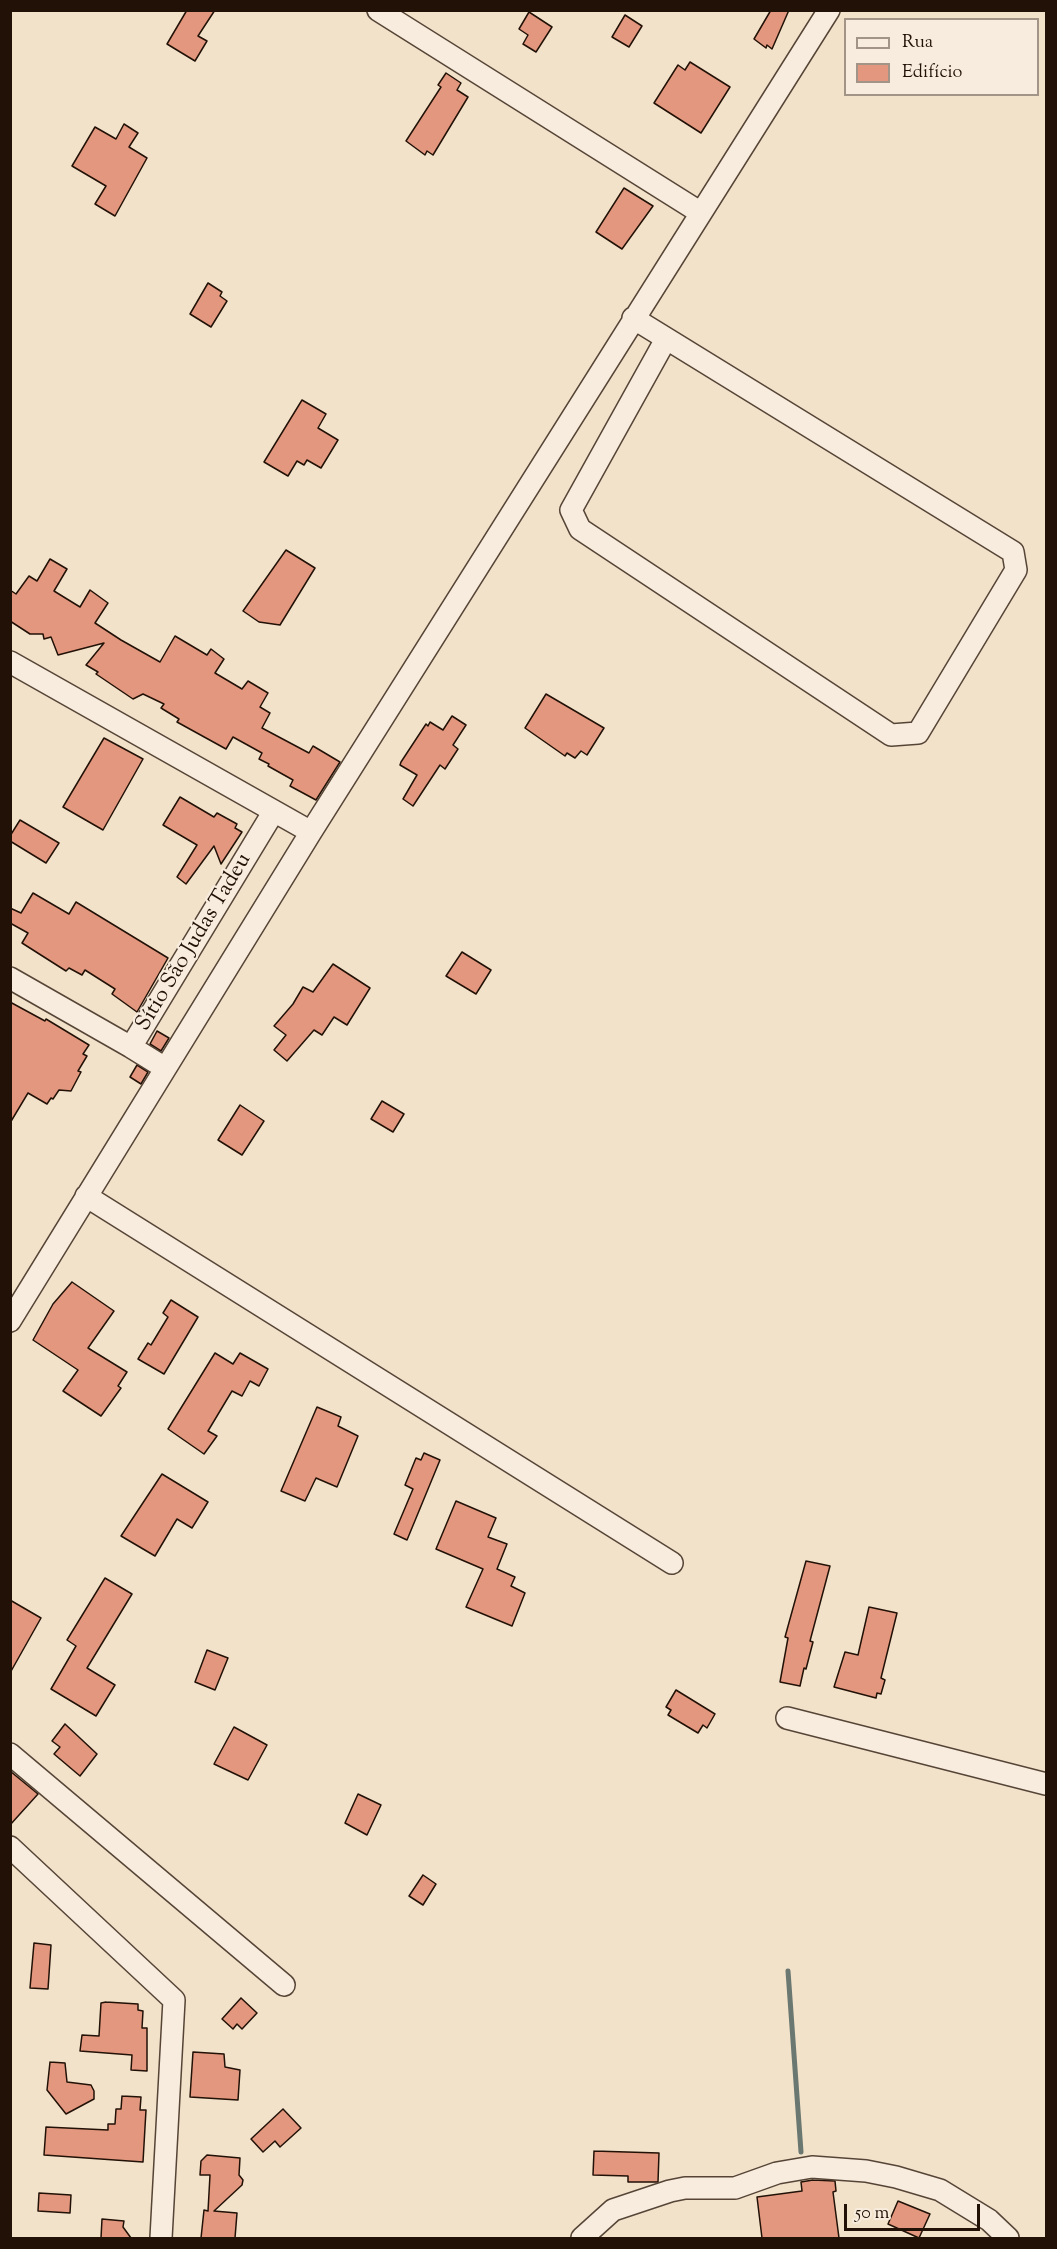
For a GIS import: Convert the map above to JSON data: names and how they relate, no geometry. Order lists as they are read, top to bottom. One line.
{"streets":{"street":["Sítio São Judas Tadeu"]},"legend":["Rua","Edifício"],"scale_bar":"50 m"}
